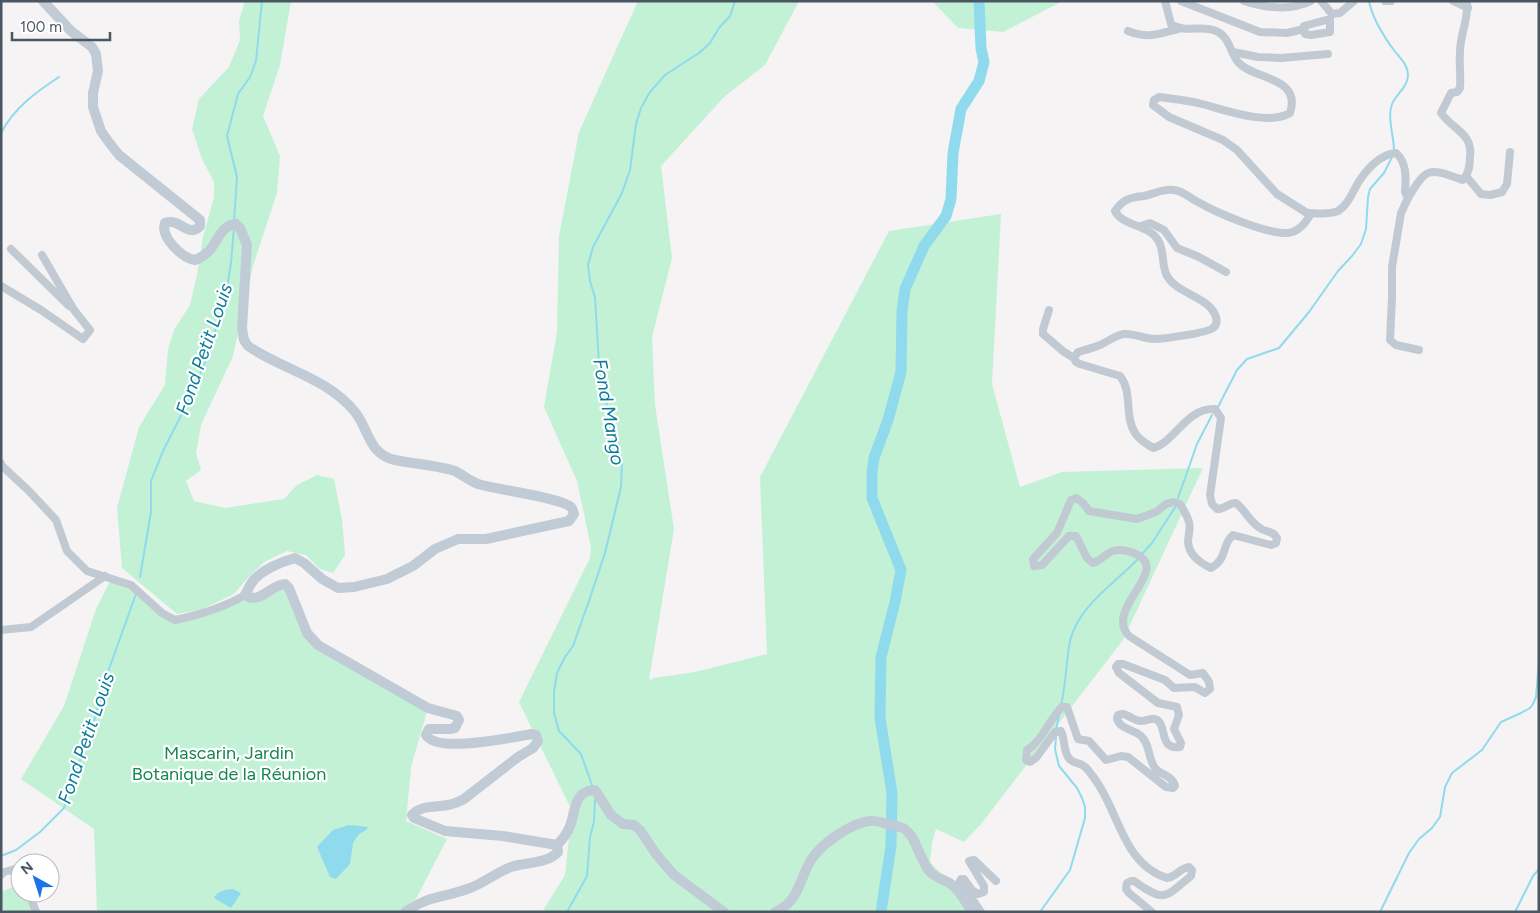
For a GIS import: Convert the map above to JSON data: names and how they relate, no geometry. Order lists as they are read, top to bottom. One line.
{"water":["Fond Petit Louis","Fond Mango"],"parks":["Mascarin, Jardin Botanique de la Réunion"],"scale_bar":"100 m","north":"top left"}
